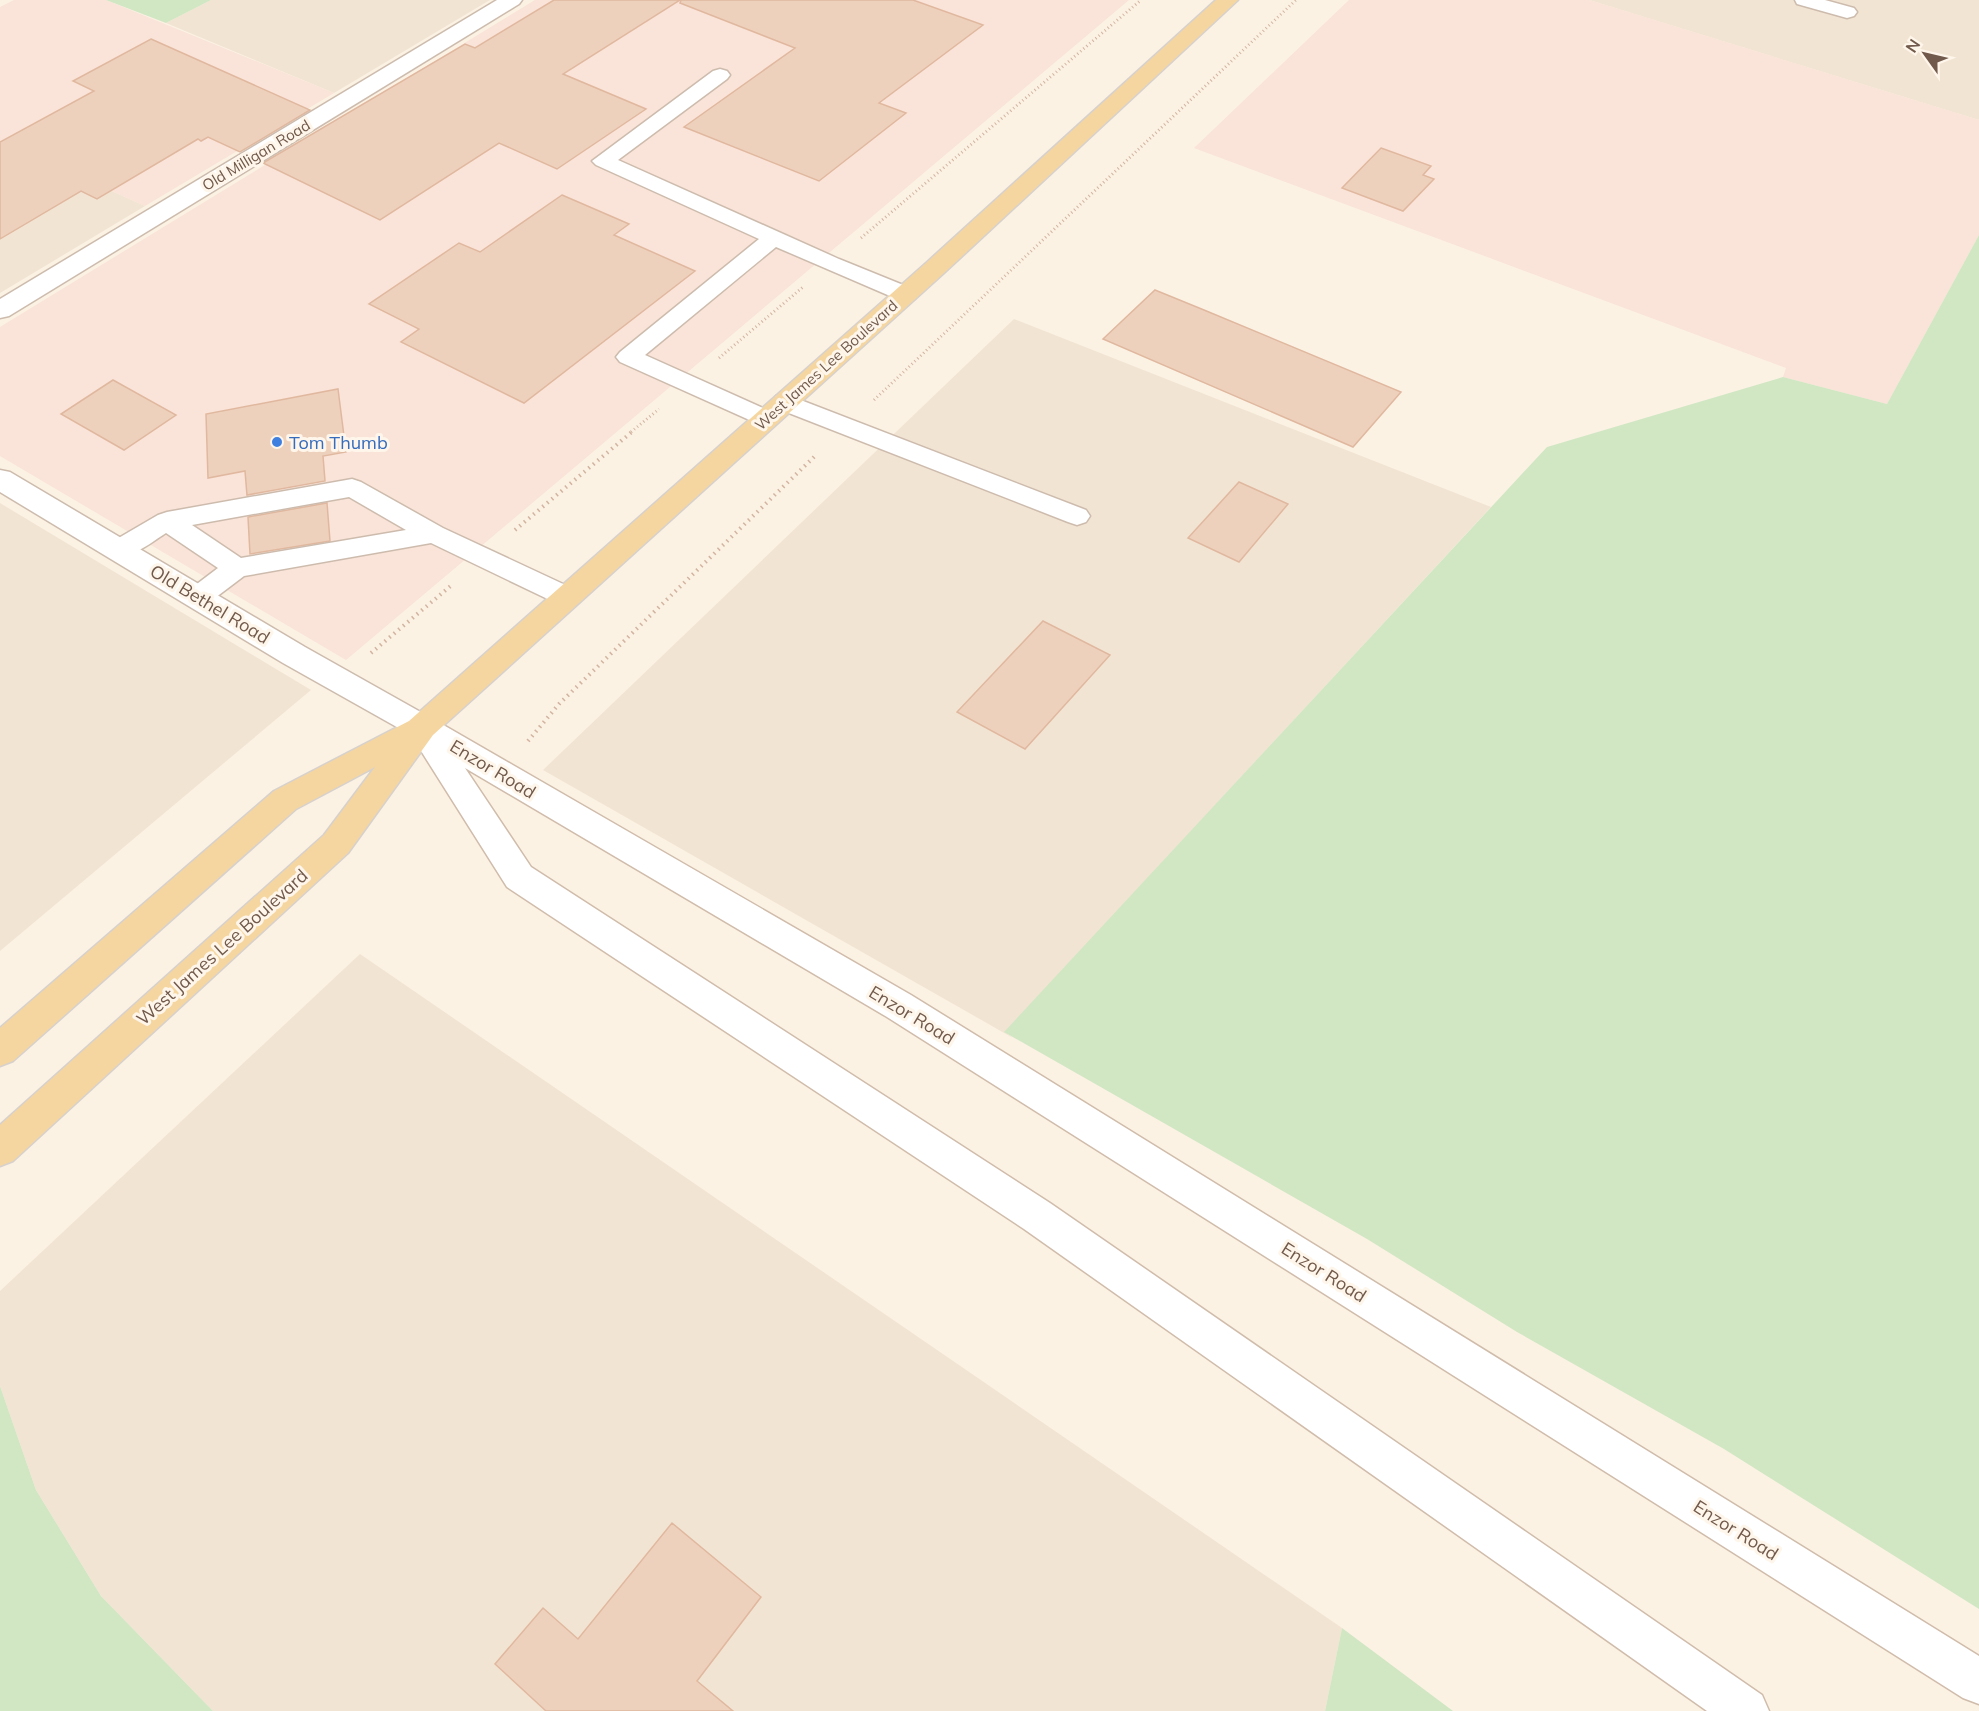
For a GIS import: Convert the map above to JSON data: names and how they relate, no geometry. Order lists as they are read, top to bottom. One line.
{"streets":{"main road":["Old Milligan Road","West James Lee Boulevard","Old Bethel Road","Enzor Road"]},"crossings":[["West James Lee Boulevard","Old Bethel Road"],["West James Lee Boulevard","Enzor Road"],["Old Bethel Road","Enzor Road"]],"places":["Tom Thumb"],"north":"top left"}
